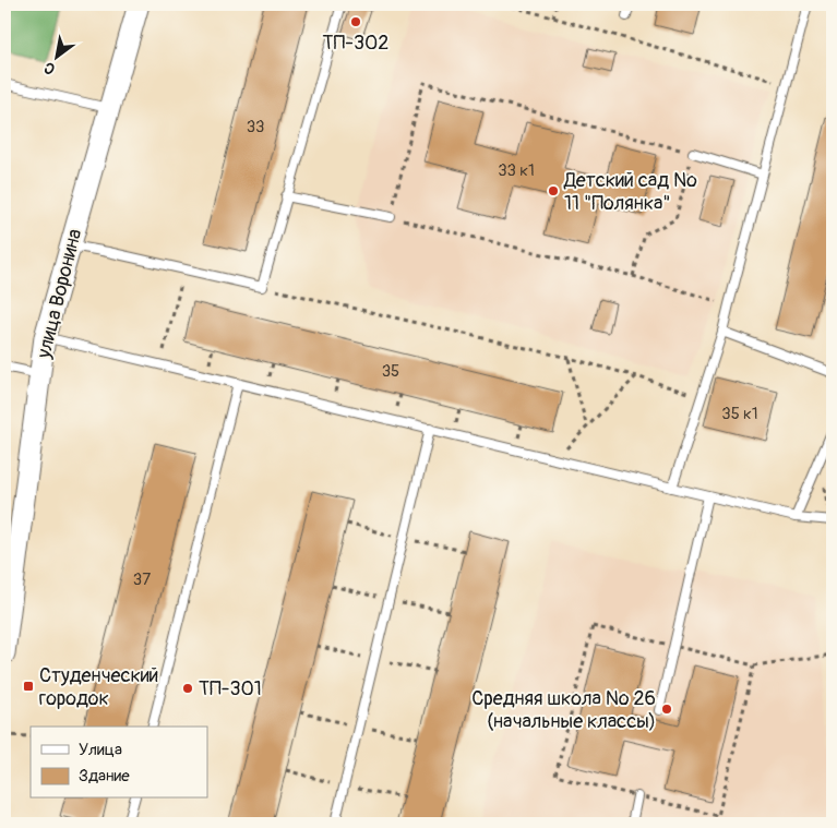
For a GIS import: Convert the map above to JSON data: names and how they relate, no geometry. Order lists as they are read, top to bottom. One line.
{"streets":{"street":["улица Воронина"]},"places":{"other":["ТП-302","Детский сад № 11 \"Полянка\"","ТП-301","Средняя школа № 26 (начальные классы)"],"transit":["Студенческий городок"]},"house_numbers":["33","33 к1","35","35 к1","37"],"legend":["Улица","Здание"],"north":"bottom left"}
